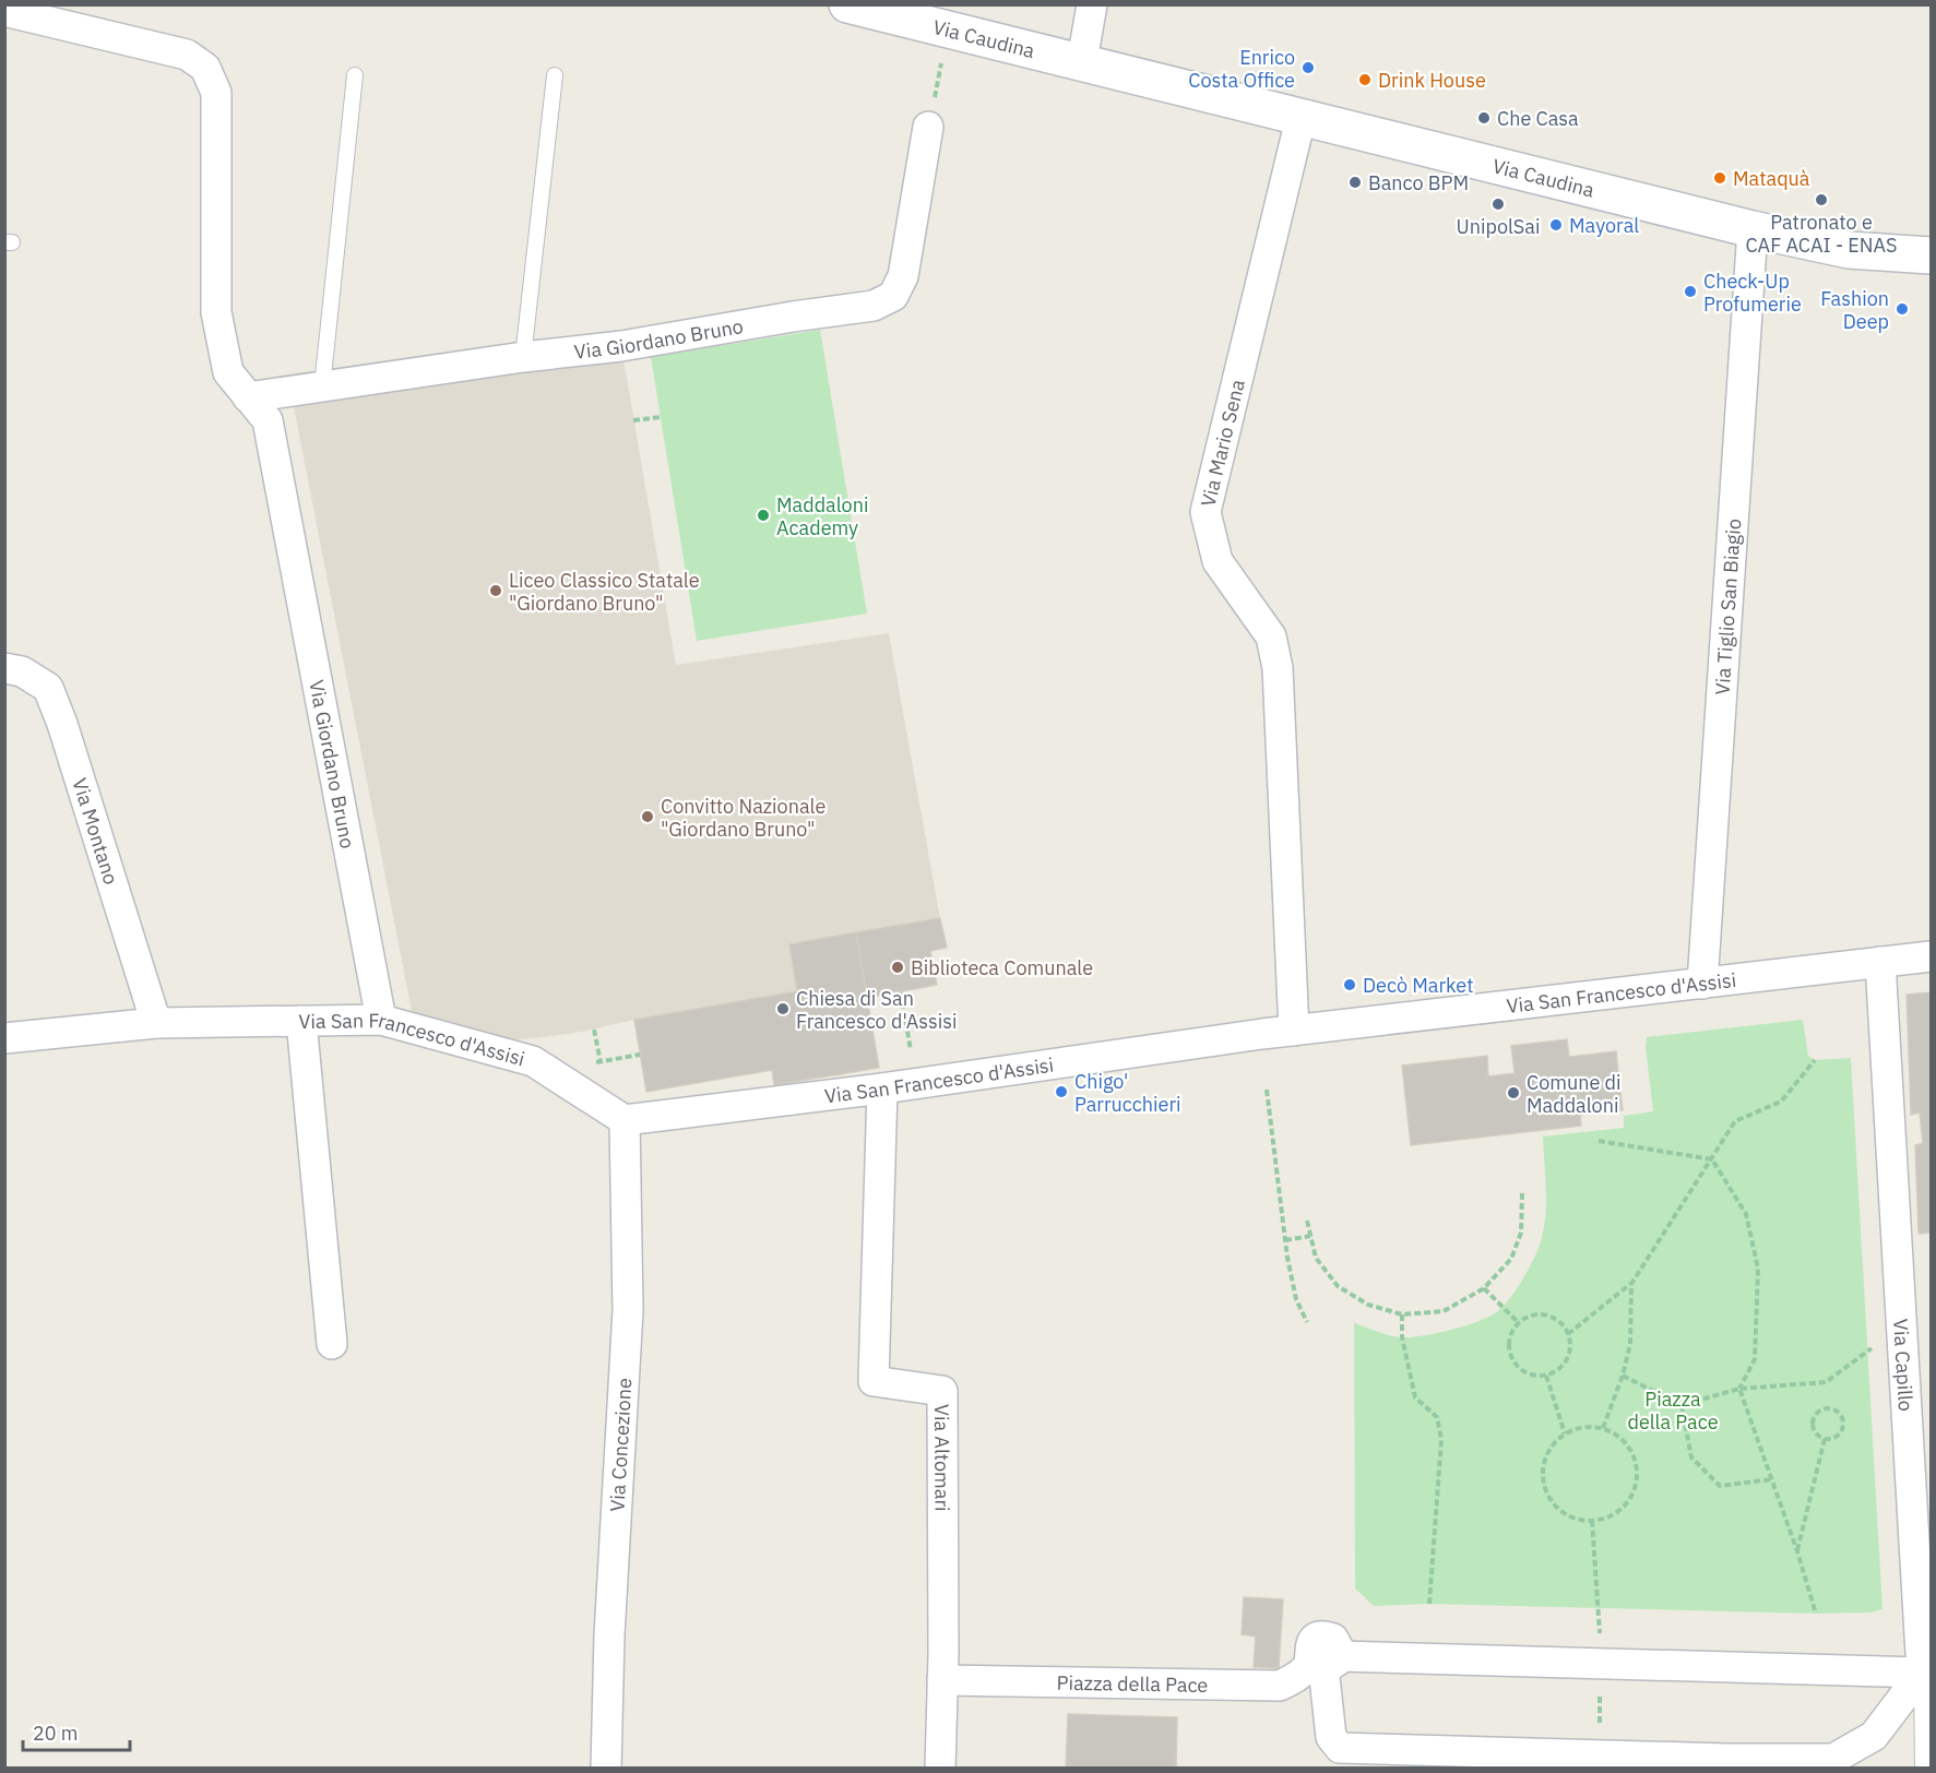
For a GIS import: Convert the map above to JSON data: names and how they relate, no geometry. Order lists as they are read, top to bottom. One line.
{"streets":{"main road":["Via Caudina"],"street":["Via Giordano Bruno","Via Mario Sena","Via Tiglio San Biagio","Via Montano","Via San Francesco d'Assisi","Via Capillo","Via Concezione","Via Altomari","Piazza della Pace"]},"crossings":[["Via Caudina","Via Mario Sena"],["Via Caudina","Via Tiglio San Biagio"],["Via Giordano Bruno","Via San Francesco d'Assisi"],["Via Mario Sena","Via San Francesco d'Assisi"],["Via Tiglio San Biagio","Via San Francesco d'Assisi"],["Via Montano","Via San Francesco d'Assisi"],["Via San Francesco d'Assisi","Via Capillo"],["Via San Francesco d'Assisi","Via Concezione"],["Via San Francesco d'Assisi","Via Altomari"],["Via Altomari","Piazza della Pace"]],"parks":["Piazza della Pace"],"places":["Enrico Costa Office","Drink House","Che Casa","Mataquà","Banco BPM","Patronato e CAF ACAI - ENAS","UnipolSai","Mayoral","Check-Up Profumerie","Fashion Deep","Maddaloni Academy","Liceo Classico Statale \"Giordano Bruno\"","Convitto Nazionale \"Giordano Bruno\"","Biblioteca Comunale","Decò Market","Chiesa di San Francesco d'Assisi","Chigo' Parrucchieri","Comune di Maddaloni"],"scale_bar":"20 m"}
